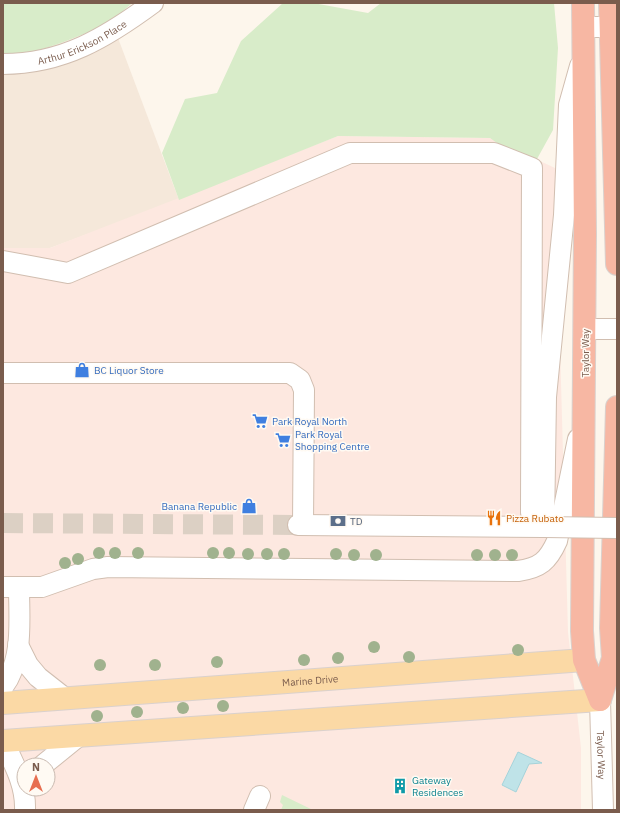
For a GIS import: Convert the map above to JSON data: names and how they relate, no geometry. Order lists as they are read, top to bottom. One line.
{"streets":{"highway":["Taylor Way","Marine Drive"],"street":["Arthur Erickson Place"]},"crossings":[["Taylor Way","Marine Drive"]],"places":{"shop":["BC Liquor Store","Banana Republic"],"supermarket":["Park Royal North","Park Royal Shopping Centre"],"restaurant":["Pizza Rubato"],"bank":["TD"],"building":["Gateway Residences"]},"north":"top"}
